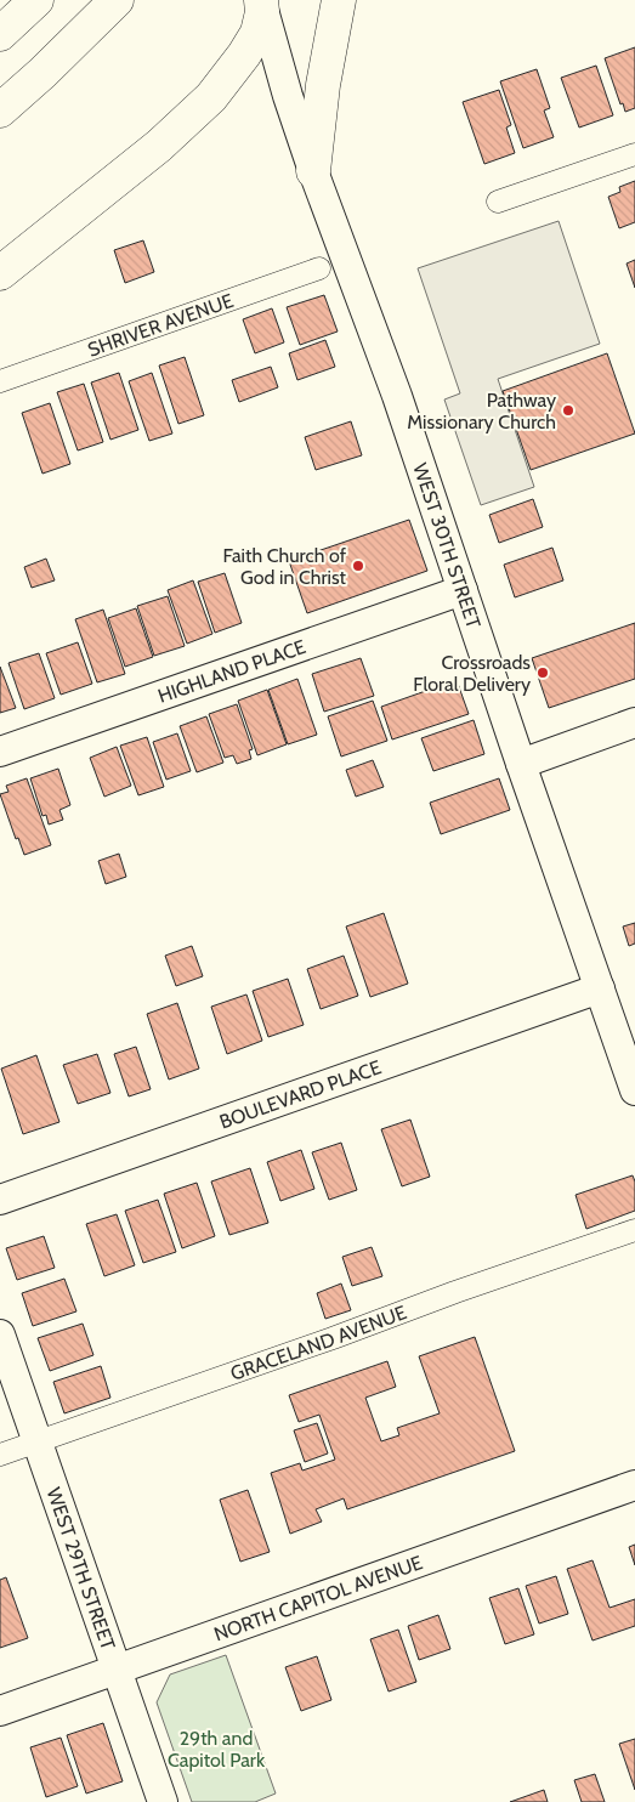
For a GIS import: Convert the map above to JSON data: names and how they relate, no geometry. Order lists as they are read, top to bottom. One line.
{"streets":{"main road":["WEST 30TH STREET","HIGHLAND PLACE","BOULEVARD PLACE","WEST 29TH STREET","NORTH CAPITOL AVENUE"],"street":["SHRIVER AVENUE","GRACELAND AVENUE"]},"crossings":[["WEST 30TH STREET","HIGHLAND PLACE"],["WEST 30TH STREET","BOULEVARD PLACE"],["GRACELAND AVENUE","WEST 29TH STREET"],["WEST 29TH STREET","NORTH CAPITOL AVENUE"]],"parks":["29th and Capitol Park"],"places":["Pathway Missionary Church","Faith Church of God in Christ","Crossroads Floral Delivery"]}
